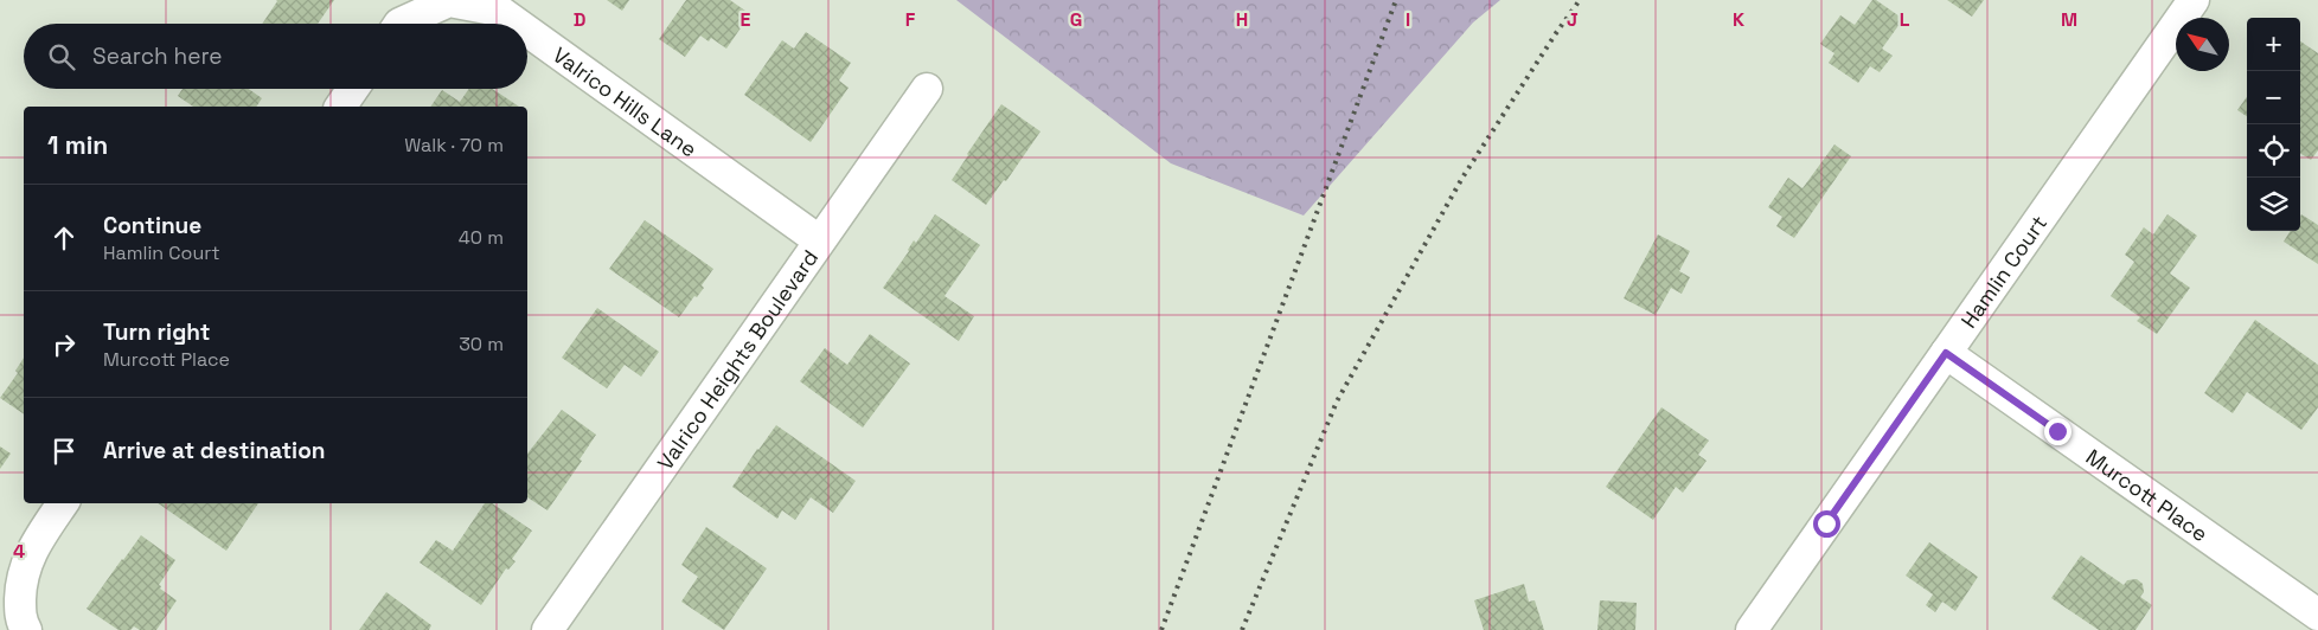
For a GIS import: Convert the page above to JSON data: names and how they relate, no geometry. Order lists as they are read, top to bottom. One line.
{"streets":{"street":["Valrico Hills Lane","Hamlin Court","Valrico Heights Boulevard","Murcott Place"]},"crossings":[["Valrico Hills Lane","Valrico Heights Boulevard"],["Hamlin Court","Murcott Place"]],"north":"top left","page":{"map_buttons":["+","−"],"search":"Search here","heading":["1 min","Walk · 70 m"],"list":[["Continue","Hamlin Court","40 m"],["Turn right","Murcott Place","30 m"],"Arrive at destination"]},"grid":{"columns":["D","E","F","G","H","I","J","K","L","M"],"rows":["4"]}}
